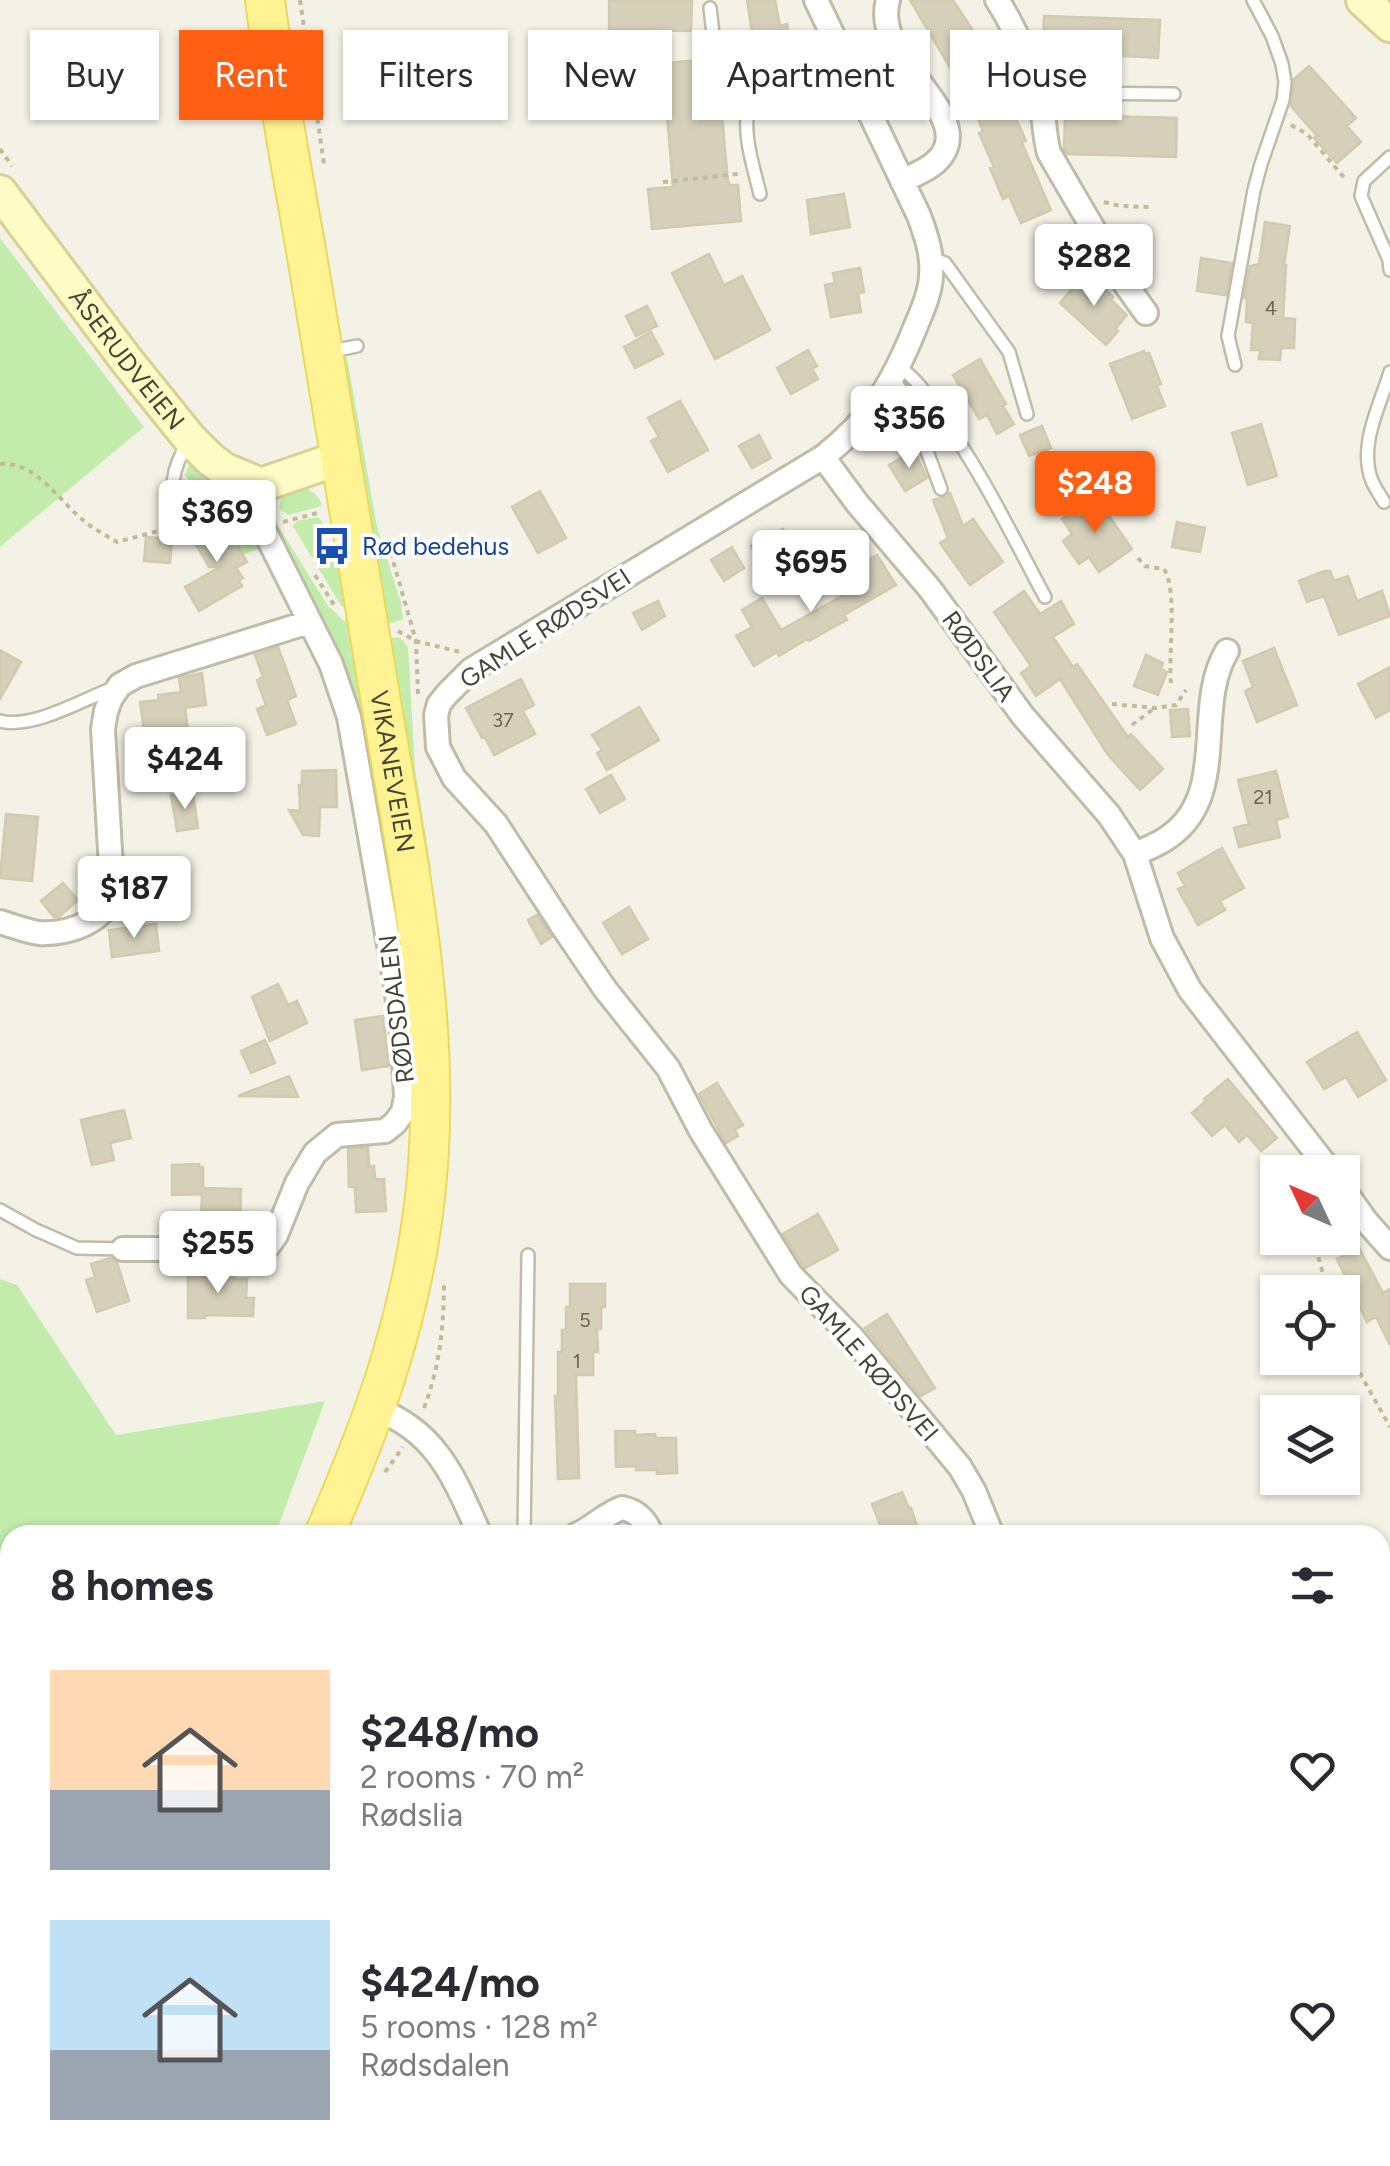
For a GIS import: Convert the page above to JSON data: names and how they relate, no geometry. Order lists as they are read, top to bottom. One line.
{"streets":{"main road":["VIKANEVEIEN"],"street":["ÅSERUDVEIEN","GAMLE RØDSVEI","RØDSLIA","RØDSDALEN"]},"crossings":[["ÅSERUDVEIEN","RØDSDALEN"],["GAMLE RØDSVEI","RØDSLIA"]],"places":{"bus stop":["Rød bedehus"]},"house_numbers":["4","37","21","5","1"],"north":"top left","page":{"chip":["Buy","Rent","Filters","New","Apartment","House"],"price":["$282","$356","$248","$369","$695","$424","$187","$255"],"heading":"8 homes","list":[{"name":"$248/mo","note":"2 rooms · 70 m² · Rødslia"},{"name":"$424/mo","note":"5 rooms · 128 m² · Rødsdalen"}]}}
